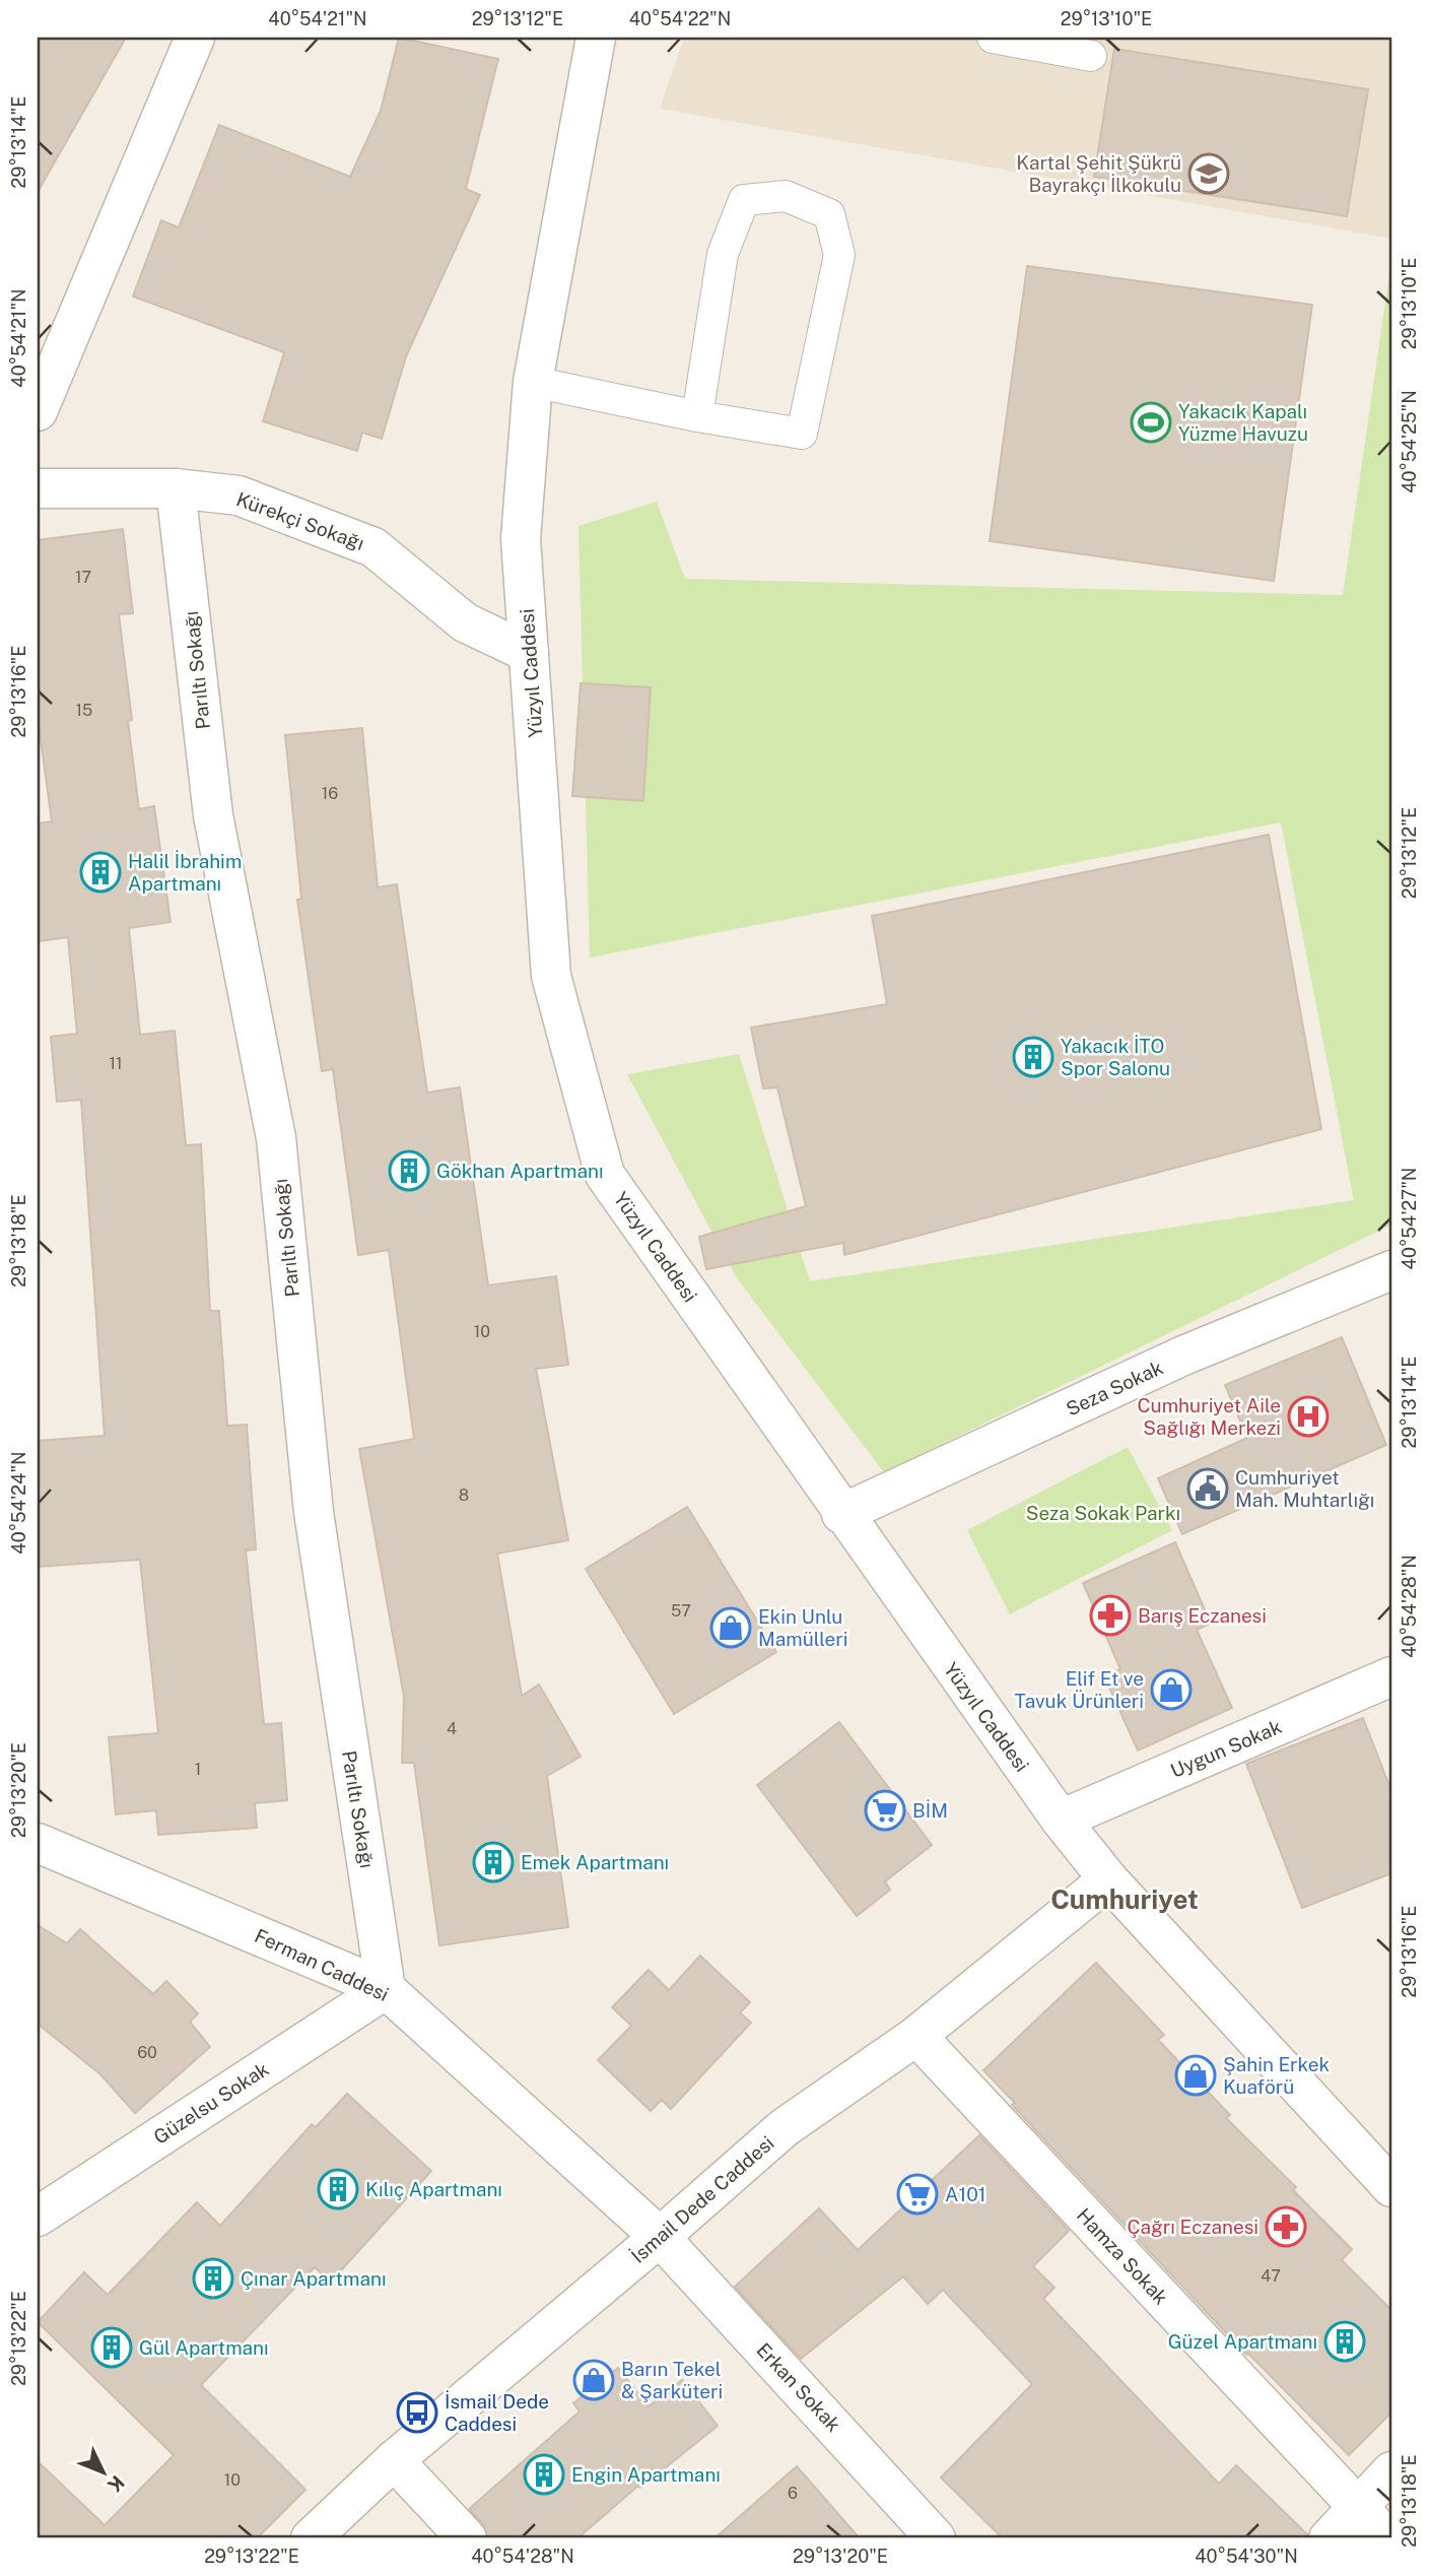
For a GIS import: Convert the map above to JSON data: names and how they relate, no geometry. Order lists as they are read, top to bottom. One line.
{"streets":{"street":["Kürekçi Sokağı","Parıltı Sokağı","Yüzyıl Caddesi","Seza Sokak","Uygun Sokak","Ferman Caddesi","Güzelsu Sokak","İsmail Dede Caddesi","Hamza Sokak","Erkan Sokak"]},"crossings":[["Kürekçi Sokağı","Parıltı Sokağı"],["Kürekçi Sokağı","Yüzyıl Caddesi"],["Parıltı Sokağı","Ferman Caddesi"],["Parıltı Sokağı","Güzelsu Sokak"],["Yüzyıl Caddesi","Seza Sokak"],["Yüzyıl Caddesi","Uygun Sokak"],["Yüzyıl Caddesi","İsmail Dede Caddesi"],["Ferman Caddesi","Güzelsu Sokak"],["Ferman Caddesi","İsmail Dede Caddesi"],["Ferman Caddesi","Erkan Sokak"],["İsmail Dede Caddesi","Hamza Sokak"],["İsmail Dede Caddesi","Erkan Sokak"]],"districts":["Cumhuriyet"],"parks":["Seza Sokak Parkı"],"places":{"school or university":["Kartal Şehit Şükrü Bayrakçı İlkokulu"],"sports":["Yakacık Kapalı Yüzme Havuzu"],"building":["Halil İbrahim Apartmanı","Yakacık İTO Spor Salonu","Gökhan Apartmanı","Emek Apartmanı","Kılıç Apartmanı","Çınar Apartmanı","Güzel Apartmanı","Gül Apartmanı","Engin Apartmanı"],"hospital":["Cumhuriyet Aile Sağlığı Merkezi"],"public building":["Cumhuriyet Mah. Muhtarlığı"],"pharmacy":["Barış Eczanesi","Çağrı Eczanesi"],"shop":["Ekin Unlu Mamülleri","Elif Et ve Tavuk Ürünleri","Şahin Erkek Kuaförü","Barın Tekel & Şarküteri"],"supermarket":["BİM","A101"],"bus stop":["İsmai̇l Dede Caddesi̇"]},"house_numbers":["17","15","16","11","10","8","57","4","1","60","47","10","6"],"north":"bottom right","coordinates":["40°54'21\"N","29°13'12\"E","40°54'22\"N","29°13'10\"E","29°13'14\"E","40°54'25\"N","29°13'16\"E","40°54'27\"N","29°13'18\"E","40°54'24\"N","40°54'28\"N","29°13'20\"E","29°13'22\"E","40°54'30\"N"]}
